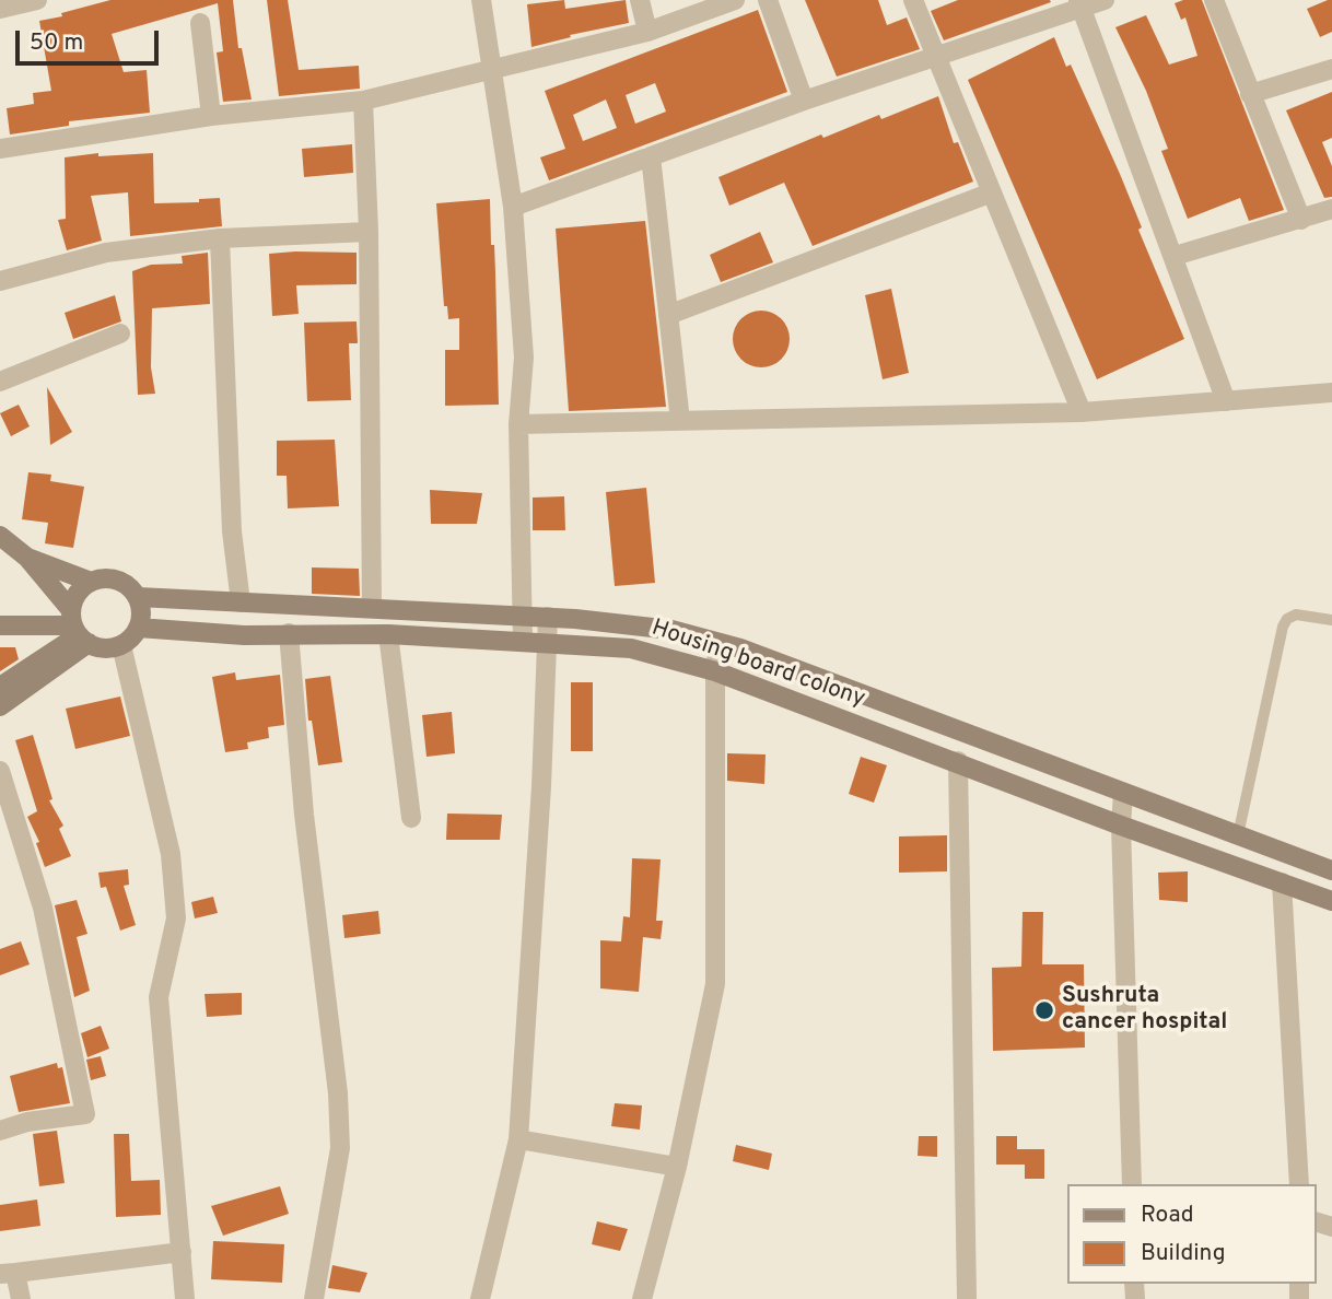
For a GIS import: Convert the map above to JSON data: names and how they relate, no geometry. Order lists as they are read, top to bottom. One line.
{"streets":{"street":["Housing board colony"]},"places":["Sushruta cancer hospital"],"legend":["Road","Building"],"scale_bar":"50 m"}
